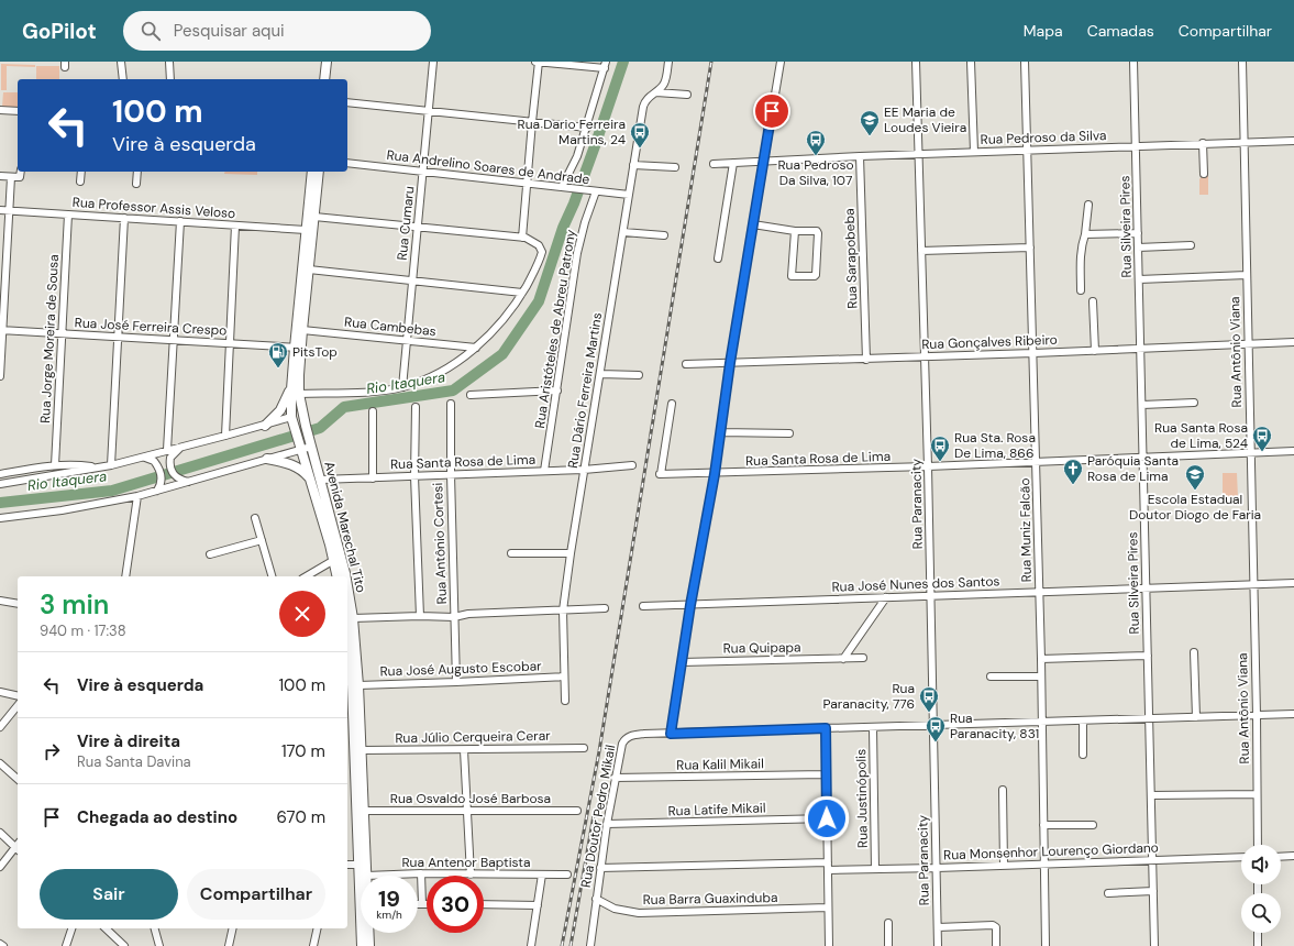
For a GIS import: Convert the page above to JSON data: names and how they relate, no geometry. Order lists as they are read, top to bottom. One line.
{"streets":{"main road":["Avenida Marechal Tito"],"street":["Rua Pedroso da Silva","Rua Andrelino Soares de Andrade","Rua Professor Assis Veloso","Rua Cumaru","Rua Silveira Pires","Rua Sarapobeba","Rua José Ferreira Crespo","Rua Cambebas","Rua Aristóteles de Abreu Patrony","Rua Jorge Moreira de Sousa","Rua Gonçalves Ribeiro","Rua Antônio Viana","Rua Dário Ferreira Martins","Rua Santa Rosa de Lima","Rua Paranacity","Rua Muniz Falcão","Rua Antônio Cortesi","Rua José Nunes dos Santos","Rua Quipapa","Rua José Augusto Escobar","Rua Júlio Cerqueira Cerar","Rua Kalil Mikail","Rua Osvaldo José Barbosa","Rua Justinópolis","Rua Latife Mikail","Rua Doutor Pedro Mikail","Rua Monsenhor Lourenço Giordano","Rua Antenor Baptista","Rua Barra Guaxinduba"]},"crossings":[["Rua Pedroso da Silva","Rua Silveira Pires"],["Rua Pedroso da Silva","Rua Sarapobeba"],["Rua Pedroso da Silva","Rua Antônio Viana"],["Rua Pedroso da Silva","Rua Paranacity"],["Rua Pedroso da Silva","Rua Muniz Falcão"],["Rua Andrelino Soares de Andrade","Rua Cumaru"],["Rua Andrelino Soares de Andrade","Rua Aristóteles de Abreu Patrony"],["Rua Andrelino Soares de Andrade","Rua Dário Ferreira Martins"],["Rua Professor Assis Veloso","Rua Jorge Moreira de Sousa"],["Rua Professor Assis Veloso","Avenida Marechal Tito"],["Rua Cumaru","Rua Cambebas"],["Rua Silveira Pires","Rua Gonçalves Ribeiro"],["Rua Silveira Pires","Rua Santa Rosa de Lima"],["Rua Silveira Pires","Rua José Nunes dos Santos"],["Rua Silveira Pires","Rua Monsenhor Lourenço Giordano"],["Rua Sarapobeba","Rua Gonçalves Ribeiro"],["Rua José Ferreira Crespo","Rua Jorge Moreira de Sousa"],["Rua José Ferreira Crespo","Avenida Marechal Tito"],["Rua Cambebas","Avenida Marechal Tito"],["Rua Aristóteles de Abreu Patrony","Rua Santa Rosa de Lima"],["Rua Gonçalves Ribeiro","Rua Antônio Viana"],["Rua Gonçalves Ribeiro","Rua Paranacity"],["Rua Gonçalves Ribeiro","Rua Muniz Falcão"],["Rua Antônio Viana","Rua Santa Rosa de Lima"],["Rua Antônio Viana","Rua José Nunes dos Santos"],["Rua Dário Ferreira Martins","Rua Santa Rosa de Lima"],["Rua Dário Ferreira Martins","Rua José Augusto Escobar"],["Rua Santa Rosa de Lima","Rua Paranacity"],["Rua Santa Rosa de Lima","Avenida Marechal Tito"],["Rua Santa Rosa de Lima","Rua Muniz Falcão"],["Rua Santa Rosa de Lima","Rua Antônio Cortesi"],["Rua Paranacity","Rua José Nunes dos Santos"],["Rua Paranacity","Rua Monsenhor Lourenço Giordano"],["Avenida Marechal Tito","Rua José Augusto Escobar"],["Avenida Marechal Tito","Rua Júlio Cerqueira Cerar"],["Avenida Marechal Tito","Rua Osvaldo José Barbosa"],["Avenida Marechal Tito","Rua Antenor Baptista"],["Rua Muniz Falcão","Rua José Nunes dos Santos"],["Rua Muniz Falcão","Rua Monsenhor Lourenço Giordano"],["Rua Antônio Cortesi","Rua José Augusto Escobar"],["Rua Kalil Mikail","Rua Doutor Pedro Mikail"],["Rua Justinópolis","Rua Monsenhor Lourenço Giordano"],["Rua Latife Mikail","Rua Doutor Pedro Mikail"],["Rua Doutor Pedro Mikail","Rua Barra Guaxinduba"]],"water":["Rio Itaquera"],"places":{"school or university":["EE Maria de Loudes Vieira","Escola Estadual Doutor Diogo de Faria"],"bus stop":["Rua Dario Ferreira Martins, 24","Rua Pedroso Da Silva, 107","Rua Santa Rosa de Lima, 524","Rua Sta. Rosa De Lima, 866","Rua Paranacity, 776","Rua Paranacity, 831"],"fuel station":["PitsTop"],"church":["Paróquia Santa Rosa de Lima"]},"page":{"header":"GoPilot","search":"Pesquisar aqui","nav":["Mapa","Camadas","Compartilhar"],"turn":["100 m","Vire à esquerda"],"heading":["3 min","940 m · 17:38"],"list":[{"name":"Vire à esquerda","value":"100 m"},{"name":"Vire à direita","note":"Rua Santa Davina","value":"170 m"},{"name":"Chegada ao destino","value":"670 m"}],"buttons":["Sair","Compartilhar"],"speed":"19 km/h","limit":"30"}}
